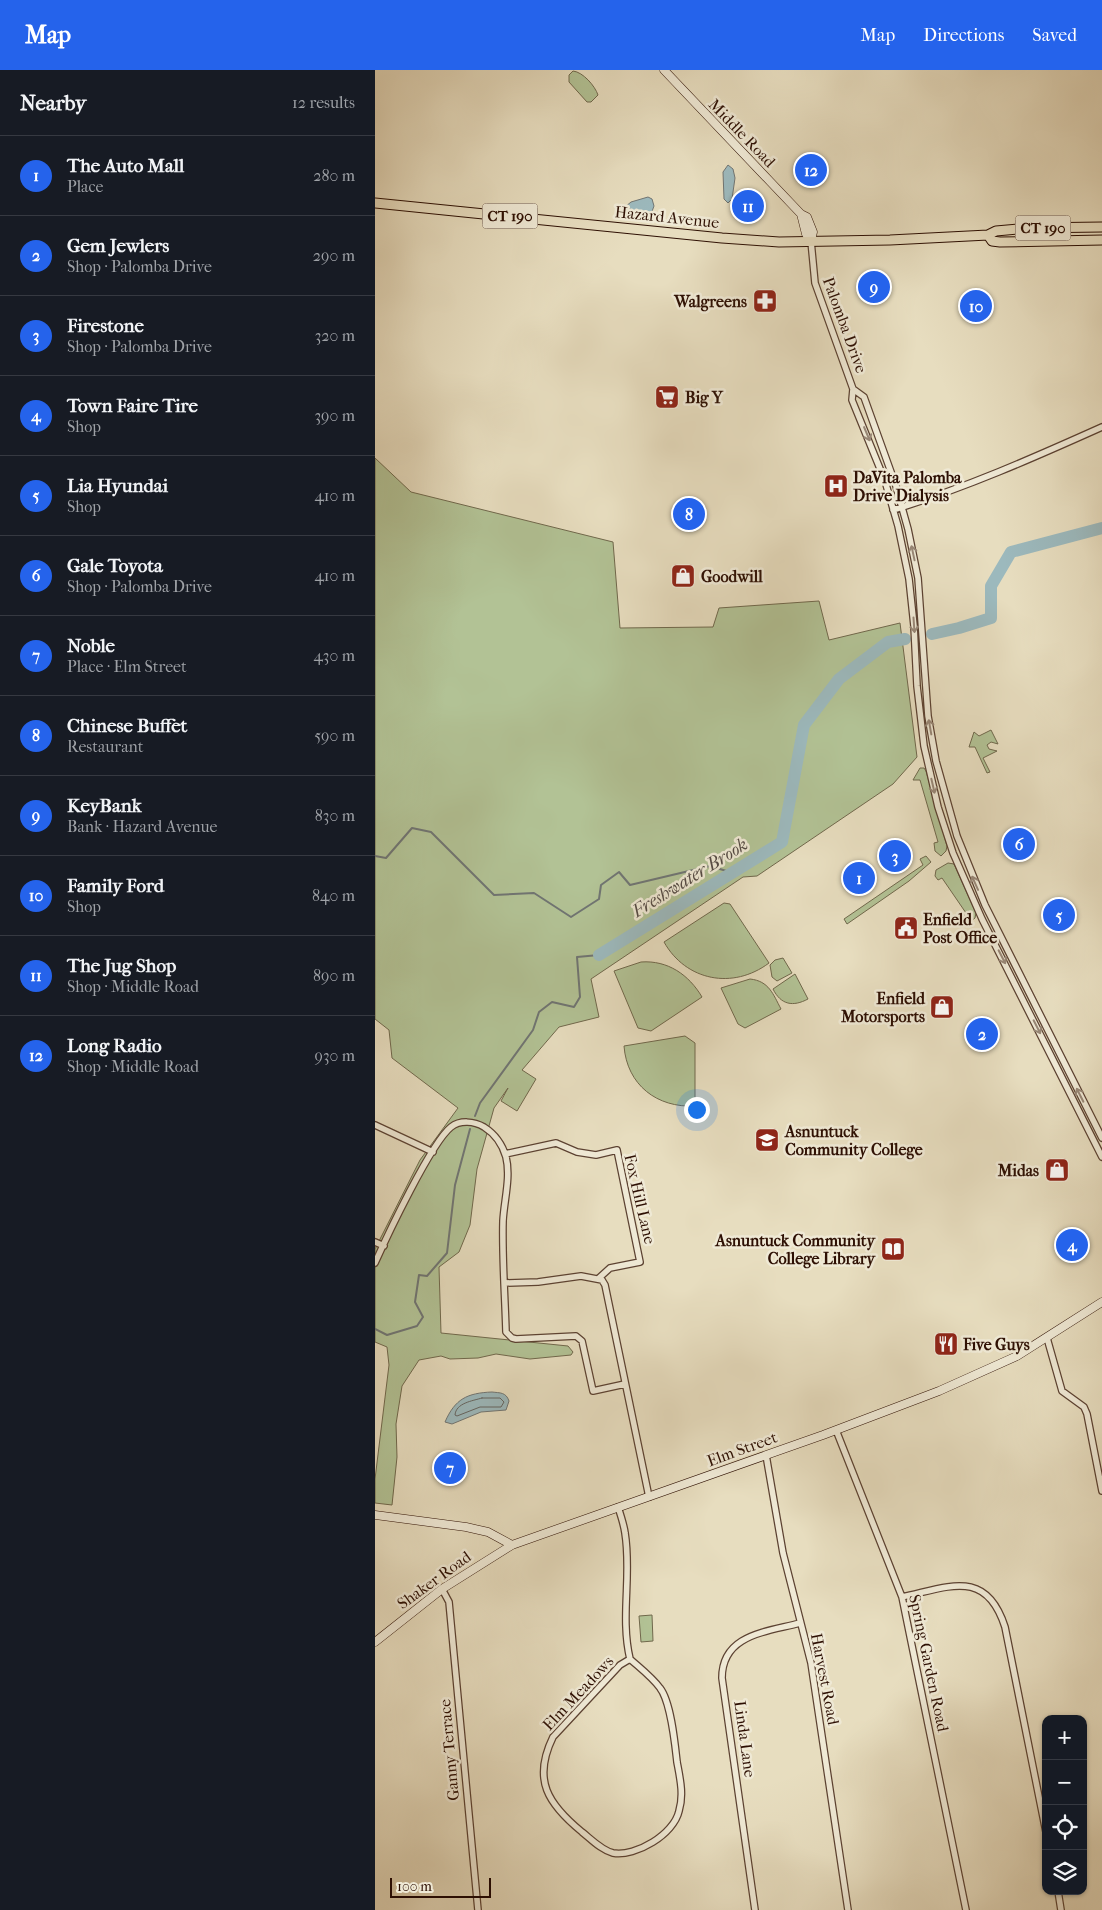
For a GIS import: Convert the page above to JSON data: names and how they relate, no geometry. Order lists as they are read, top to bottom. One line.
{"streets":{"main road":["Middle Road","CT 190","Hazard Avenue","Elm Street","Shaker Road"],"street":["Palomba Drive","Fox Hill Lane","Spring Garden Road","Harvest Road","Elm Meadows","Linda Lane","Ganny Terrace"]},"crossings":[["Middle Road","Hazard Avenue"],["Middle Road","Palomba Drive"],["Hazard Avenue","Palomba Drive"],["Elm Street","Shaker Road"],["Elm Street","Spring Garden Road"],["Elm Street","Harvest Road"],["Elm Street","Elm Meadows"],["Shaker Road","Ganny Terrace"],["Harvest Road","Linda Lane"]],"water":["Freshwater Brook"],"places":{"pharmacy":["Walgreens"],"supermarket":["Big Y"],"hospital":["DaVita Palomba Drive Dialysis"],"shop":["Goodwill","Enfield Motorsports","Midas"],"public building":["Enfield Post Office"],"school or university":["Asnuntuck Community College"],"library":["Asnuntuck Community College Library"],"restaurant":["Five Guys"]},"scale_bar":"100 m","page":{"header":"Map","nav":["Map","Directions","Saved"],"heading":["Nearby","12 results"],"list":[{"mark":"1","name":"The Auto Mall","note":"Place","value":"280 m"},{"mark":"2","name":"Gem Jewlers","note":"Shop · Palomba Drive","value":"290 m"},{"mark":"3","name":"Firestone","note":"Shop · Palomba Drive","value":"320 m"},{"mark":"4","name":"Town Faire Tire","note":"Shop","value":"390 m"},{"mark":"5","name":"Lia Hyundai","note":"Shop","value":"410 m"},{"mark":"6","name":"Gale Toyota","note":"Shop · Palomba Drive","value":"410 m"},{"mark":"7","name":"Noble","note":"Place · Elm Street","value":"430 m"},{"mark":"8","name":"Chinese Buffet","note":"Restaurant","value":"590 m"},{"mark":"9","name":"KeyBank","note":"Bank · Hazard Avenue","value":"830 m"},{"mark":"10","name":"Family Ford","note":"Shop","value":"840 m"},{"mark":"11","name":"The Jug Shop","note":"Shop · Middle Road","value":"890 m"},{"mark":"12","name":"Long Radio","note":"Shop · Middle Road","value":"930 m"}],"pins":["12","11","9","10","8","6","3","1","5","2","4","7"],"map_buttons":["+","−"],"scale":"100 m"}}
